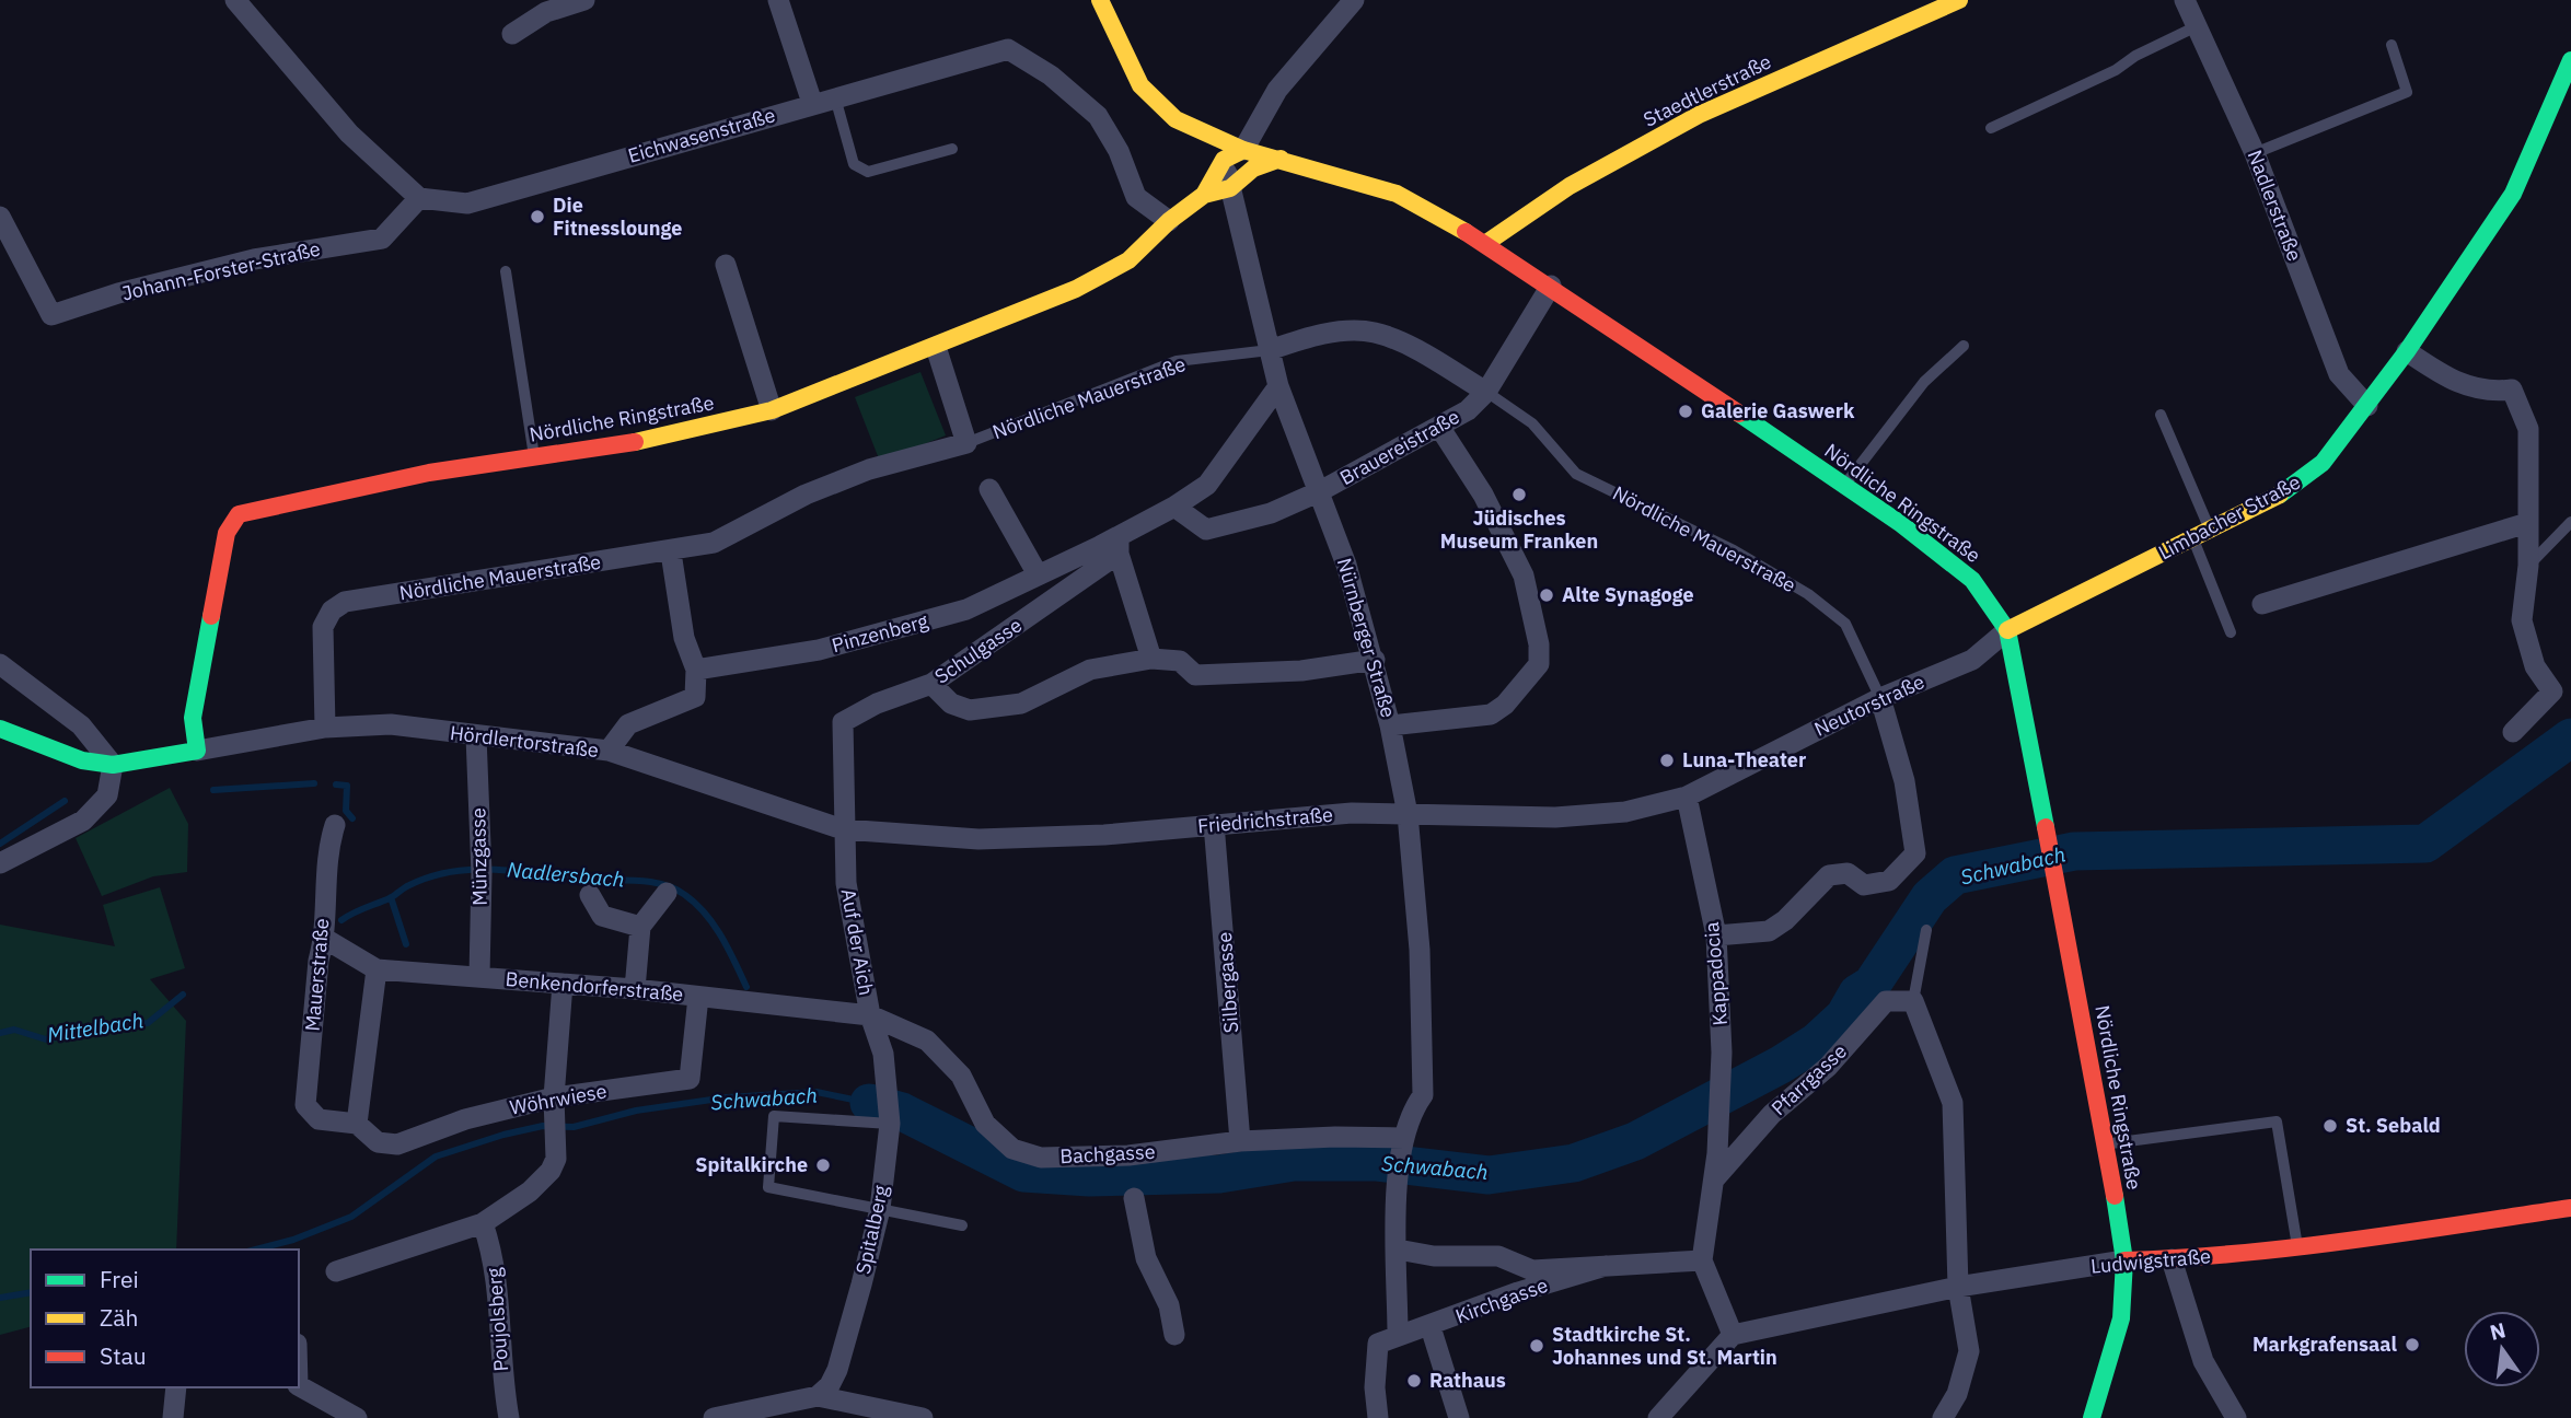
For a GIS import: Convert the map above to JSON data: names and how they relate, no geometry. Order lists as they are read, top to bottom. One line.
{"streets":{"main road":["Staedtlerstraße","Nördliche Ringstraße","Limbacher Straße","Ludwigstraße"],"street":["Eichwasenstraße","Nadlerstraße","Johann-Forster-Straße","Nördliche Mauerstraße","Brauereistraße","Pinzenberg","Nürnberger Straße","Schulgasse","Neutorstraße","Hördlertorstraße","Friedrichstraße","Münzgasse","Auf der Aich","Kappadocia","Mauerstraße","Silbergasse","Benkendorferstraße","Pfarrgasse","Wöhrwiese","Bachgasse","Spitalberg","Kirchgasse","Poujolsberg"]},"crossings":[["Staedtlerstraße","Nördliche Ringstraße"],["Eichwasenstraße","Johann-Forster-Straße"],["Eichwasenstraße","Nördliche Ringstraße"],["Nadlerstraße","Limbacher Straße"],["Nördliche Mauerstraße","Brauereistraße"],["Nördliche Mauerstraße","Nürnberger Straße"],["Nördliche Mauerstraße","Neutorstraße"],["Nördliche Mauerstraße","Hördlertorstraße"],["Nördliche Mauerstraße","Kappadocia"],["Nördliche Ringstraße","Brauereistraße"],["Nördliche Ringstraße","Limbacher Straße"],["Nördliche Ringstraße","Nürnberger Straße"],["Nördliche Ringstraße","Neutorstraße"],["Nördliche Ringstraße","Hördlertorstraße"],["Nördliche Ringstraße","Ludwigstraße"],["Brauereistraße","Nürnberger Straße"],["Limbacher Straße","Neutorstraße"],["Pinzenberg","Nürnberger Straße"],["Pinzenberg","Schulgasse"],["Nürnberger Straße","Friedrichstraße"],["Nürnberger Straße","Bachgasse"],["Nürnberger Straße","Kirchgasse"],["Schulgasse","Hördlertorstraße"],["Schulgasse","Friedrichstraße"],["Schulgasse","Auf der Aich"],["Neutorstraße","Friedrichstraße"],["Neutorstraße","Kappadocia"],["Hördlertorstraße","Friedrichstraße"],["Hördlertorstraße","Münzgasse"],["Hördlertorstraße","Auf der Aich"],["Friedrichstraße","Auf der Aich"],["Friedrichstraße","Kappadocia"],["Friedrichstraße","Silbergasse"],["Münzgasse","Benkendorferstraße"],["Auf der Aich","Benkendorferstraße"],["Auf der Aich","Bachgasse"],["Auf der Aich","Spitalberg"],["Kappadocia","Pfarrgasse"],["Mauerstraße","Benkendorferstraße"],["Mauerstraße","Wöhrwiese"],["Silbergasse","Bachgasse"],["Benkendorferstraße","Wöhrwiese"],["Benkendorferstraße","Bachgasse"]],"water":["Schwabach","Nadlersbach","Mittelbach"],"places":["Die Fitnesslounge","Galerie Gaswerk","Jüdisches Museum Franken","Alte Synagoge","Luna-Theater","St. Sebald","Spitalkirche","Markgrafensaal","Stadtkirche St. Johannes und St. Martin","Rathaus"],"legend":["Frei","Zäh","Stau"],"north":"top"}
